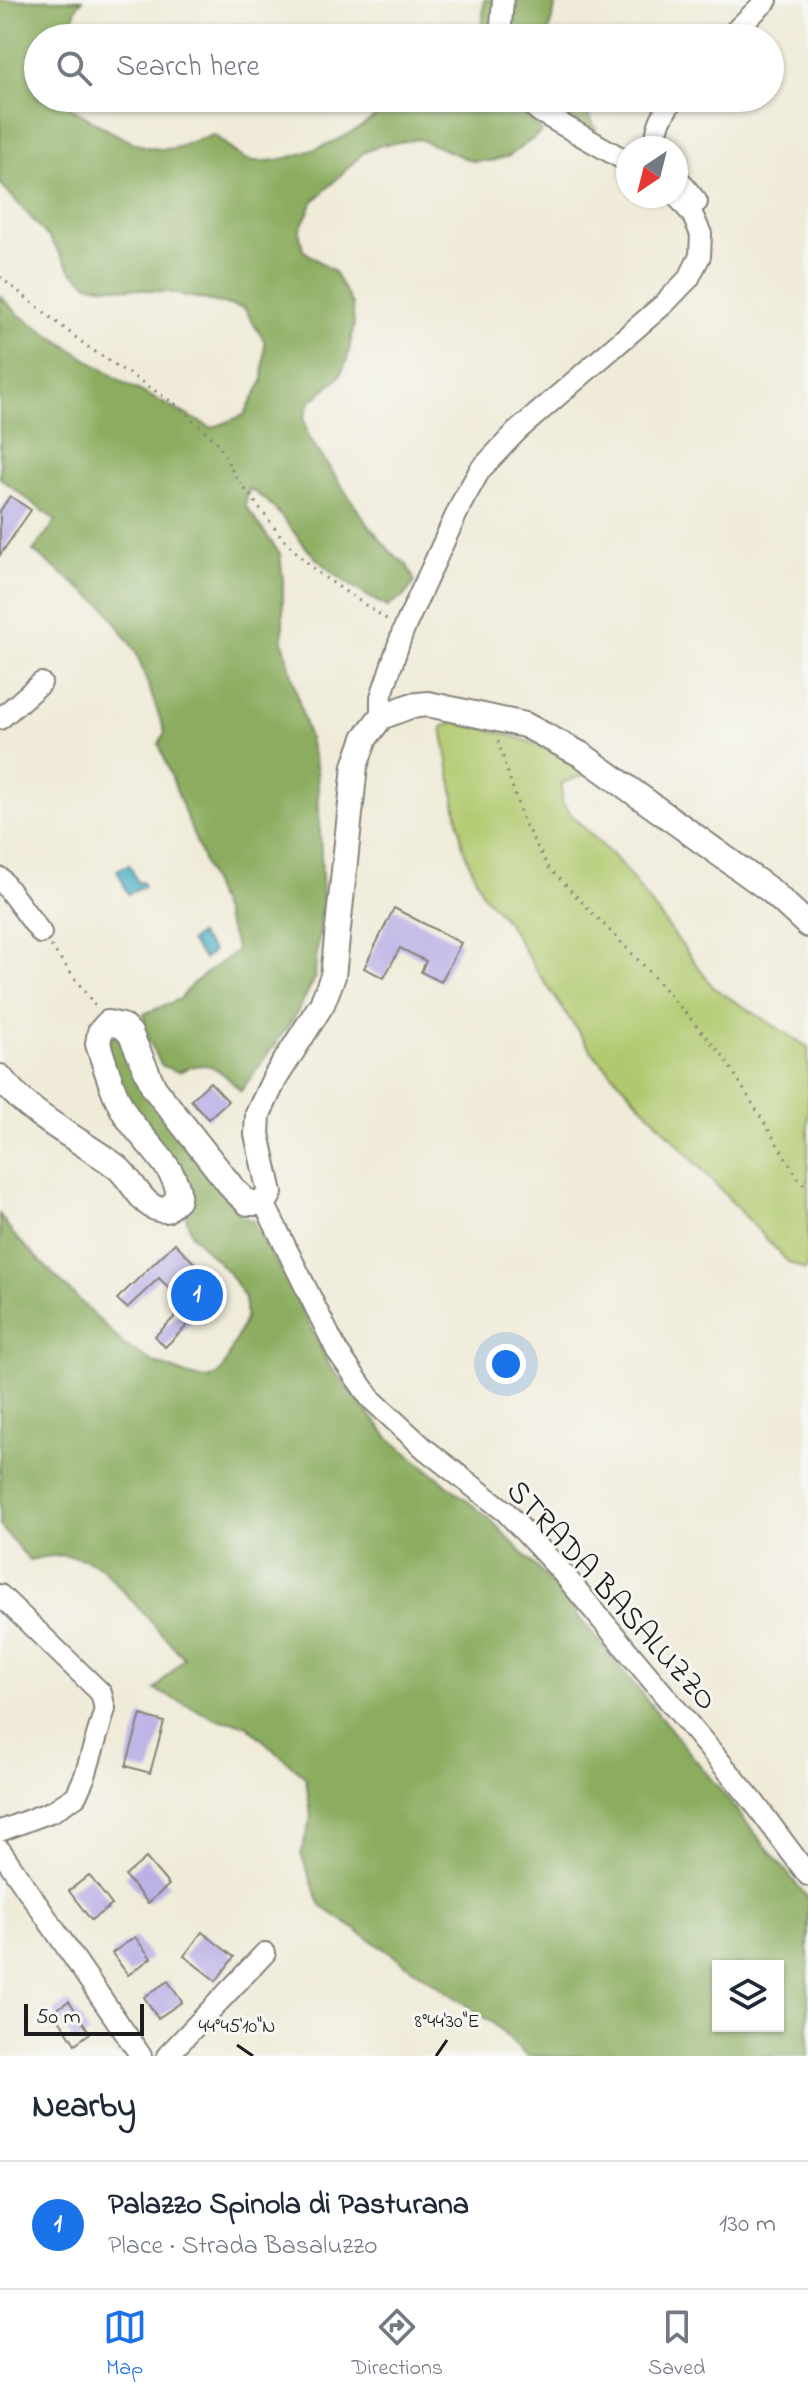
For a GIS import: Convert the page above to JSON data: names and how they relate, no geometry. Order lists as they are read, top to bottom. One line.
{"streets":{"street":["STRADA BASALUZZO"]},"scale_bar":"50 m","north":"bottom left","page":{"search":"Search here","pins":"1","scale":"50 m","heading":"Nearby","list":[{"mark":"1","name":"Palazzo Spinola di Pasturana","note":"Place · Strada Basaluzzo","value":"130 m"}],"nav":["Map","Directions","Saved"]},"coordinates":["8°44'30\"E","44°45'10\"N"]}
